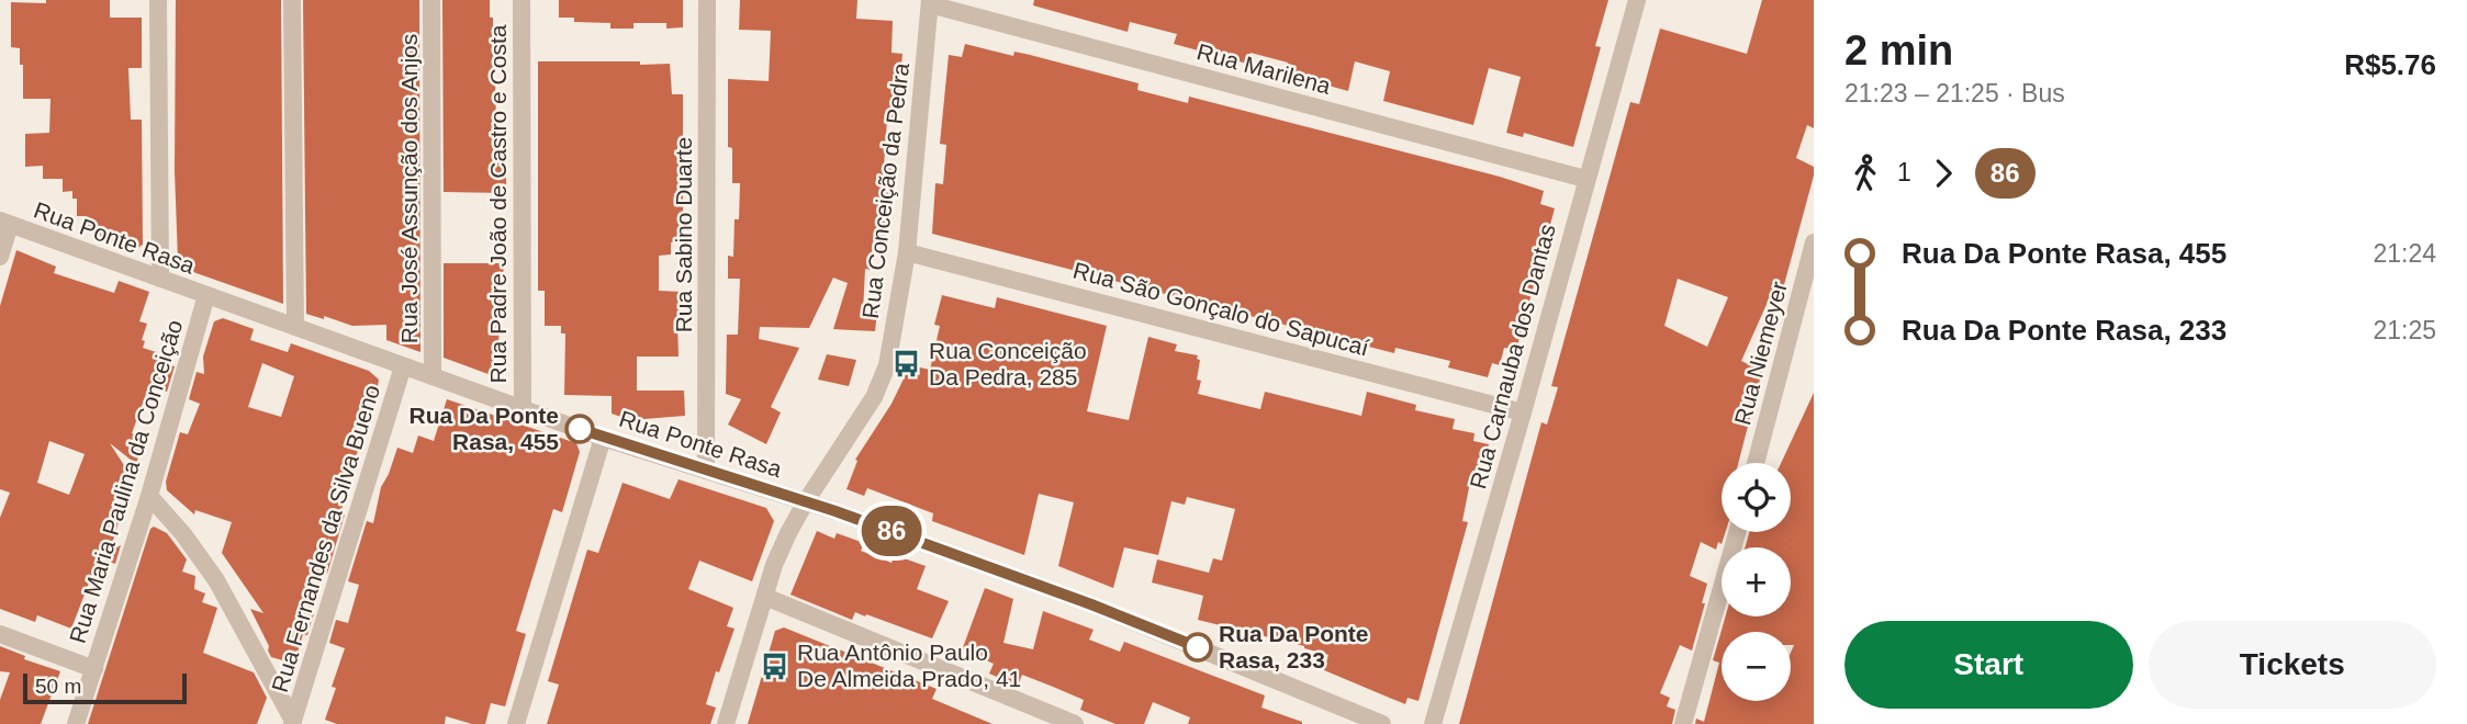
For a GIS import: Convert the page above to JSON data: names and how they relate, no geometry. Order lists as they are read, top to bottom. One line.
{"streets":{"street":["Rua Marilena","Rua José Assunção dos Anjos","Rua Conceição da Pedra","Rua Padre João de Castro e Costa","Rua Sabino Duarte","Rua Ponte Rasa","Rua São Gonçalo do Sapucaí","Rua Niemeyer","Rua Carnauba dos Dantas","Rua Maria Paulina da Conceição","Rua Fernandes da Silva Bueno"]},"crossings":[["Rua Marilena","Rua Conceição da Pedra"],["Rua Marilena","Rua Carnauba dos Dantas"],["Rua José Assunção dos Anjos","Rua Ponte Rasa"],["Rua Conceição da Pedra","Rua Ponte Rasa"],["Rua Conceição da Pedra","Rua São Gonçalo do Sapucaí"],["Rua Padre João de Castro e Costa","Rua Ponte Rasa"],["Rua Sabino Duarte","Rua Ponte Rasa"],["Rua Ponte Rasa","Rua Maria Paulina da Conceição"],["Rua Ponte Rasa","Rua Fernandes da Silva Bueno"],["Rua São Gonçalo do Sapucaí","Rua Carnauba dos Dantas"]],"places":{"bus stop":["Rua Conceição Da Pedra, 285","Rua Antônio Paulo De Almeida Prado, 41"],"other":["Rua Da Ponte Rasa, 455","Rua Da Ponte Rasa, 233"]},"lines":["bus line 86"],"scale_bar":"50 m","page":{"on_map":"86","heading":["2 min","21:23 – 21:25 · Bus","R$5.76"],"legs":["1","86"],"list":[{"name":"Rua Da Ponte Rasa, 455","value":"21:24"},{"name":"Rua Da Ponte Rasa, 233","value":"21:25"}],"map_buttons":["+","−"],"buttons":["Start","Tickets"],"scale":"50 m"}}
